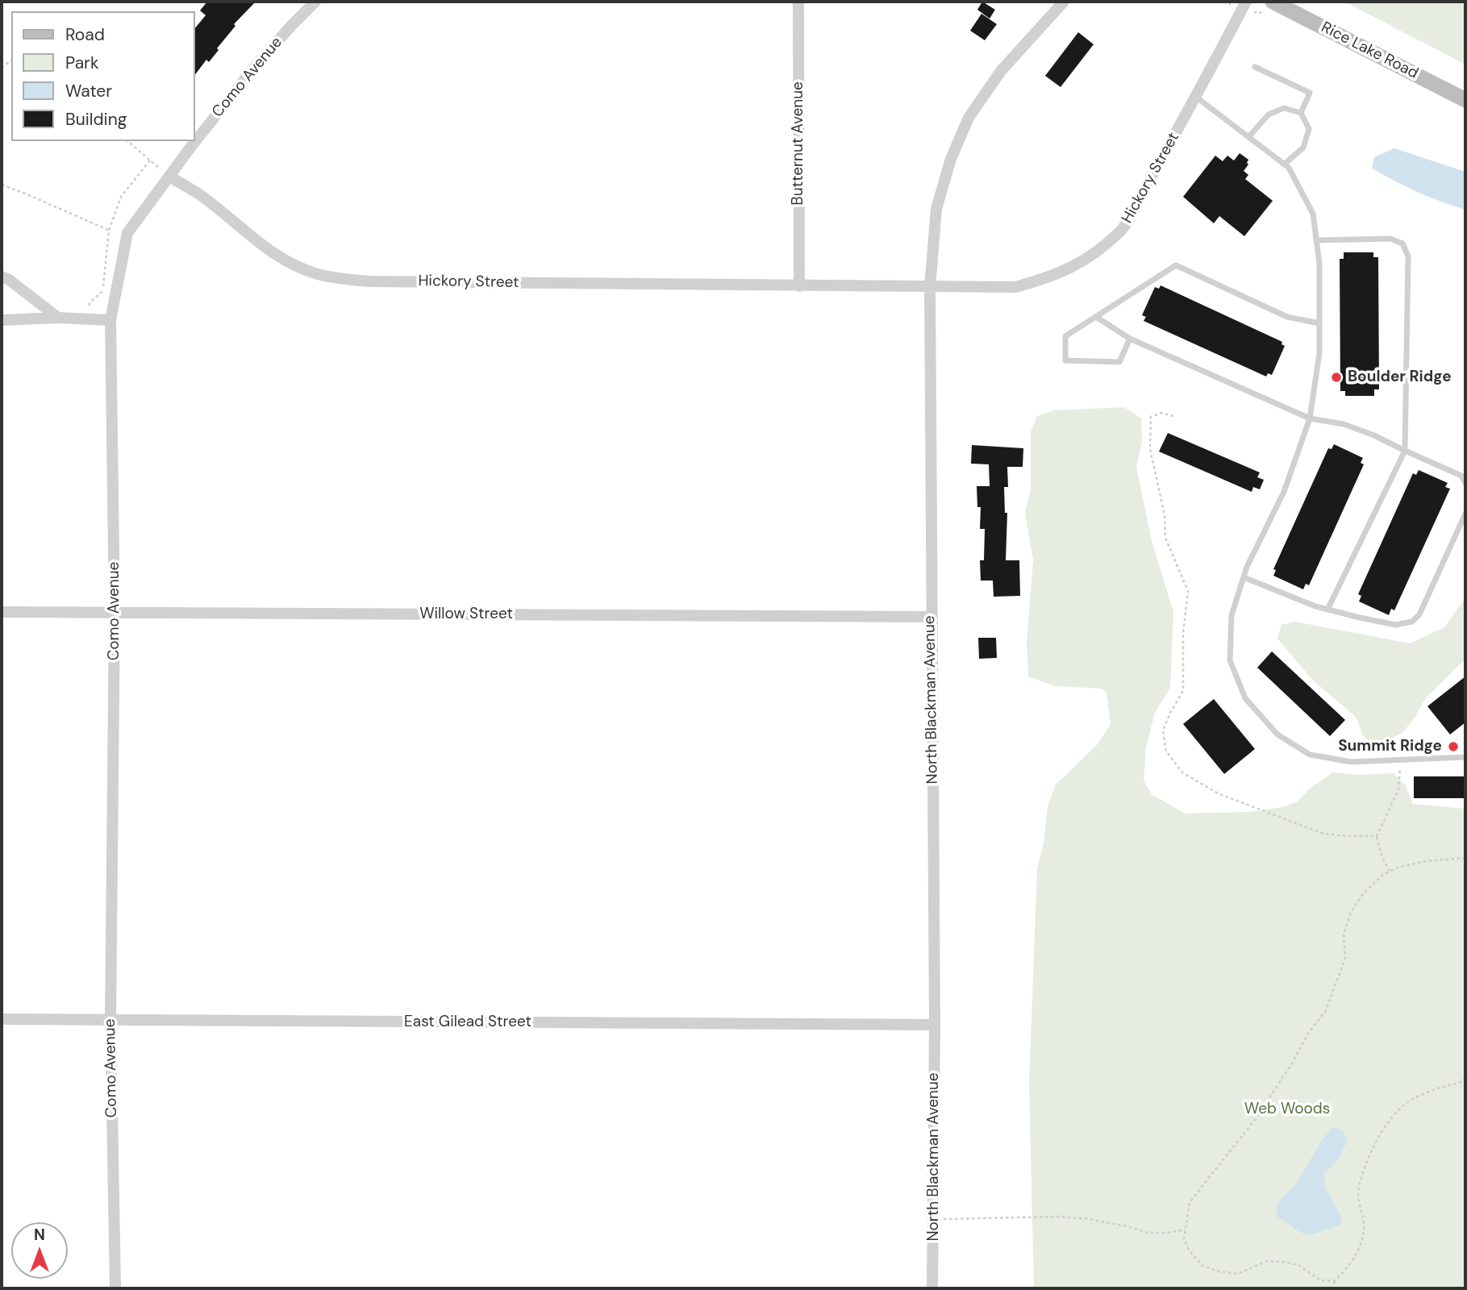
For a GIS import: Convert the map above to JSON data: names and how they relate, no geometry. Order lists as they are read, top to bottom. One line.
{"streets":{"main road":["Rice Lake Road"],"street":["Como Avenue","Butternut Avenue","Hickory Street","Willow Street","North Blackman Avenue","East Gilead Street"]},"crossings":[["Como Avenue","Hickory Street"],["Como Avenue","Willow Street"],["Como Avenue","East Gilead Street"],["Butternut Avenue","Hickory Street"],["Hickory Street","North Blackman Avenue"],["Willow Street","North Blackman Avenue"],["North Blackman Avenue","East Gilead Street"]],"parks":["Web Woods"],"places":["Boulder Ridge","Summit Ridge"],"legend":["Road","Park","Water","Building"],"north":"top"}
